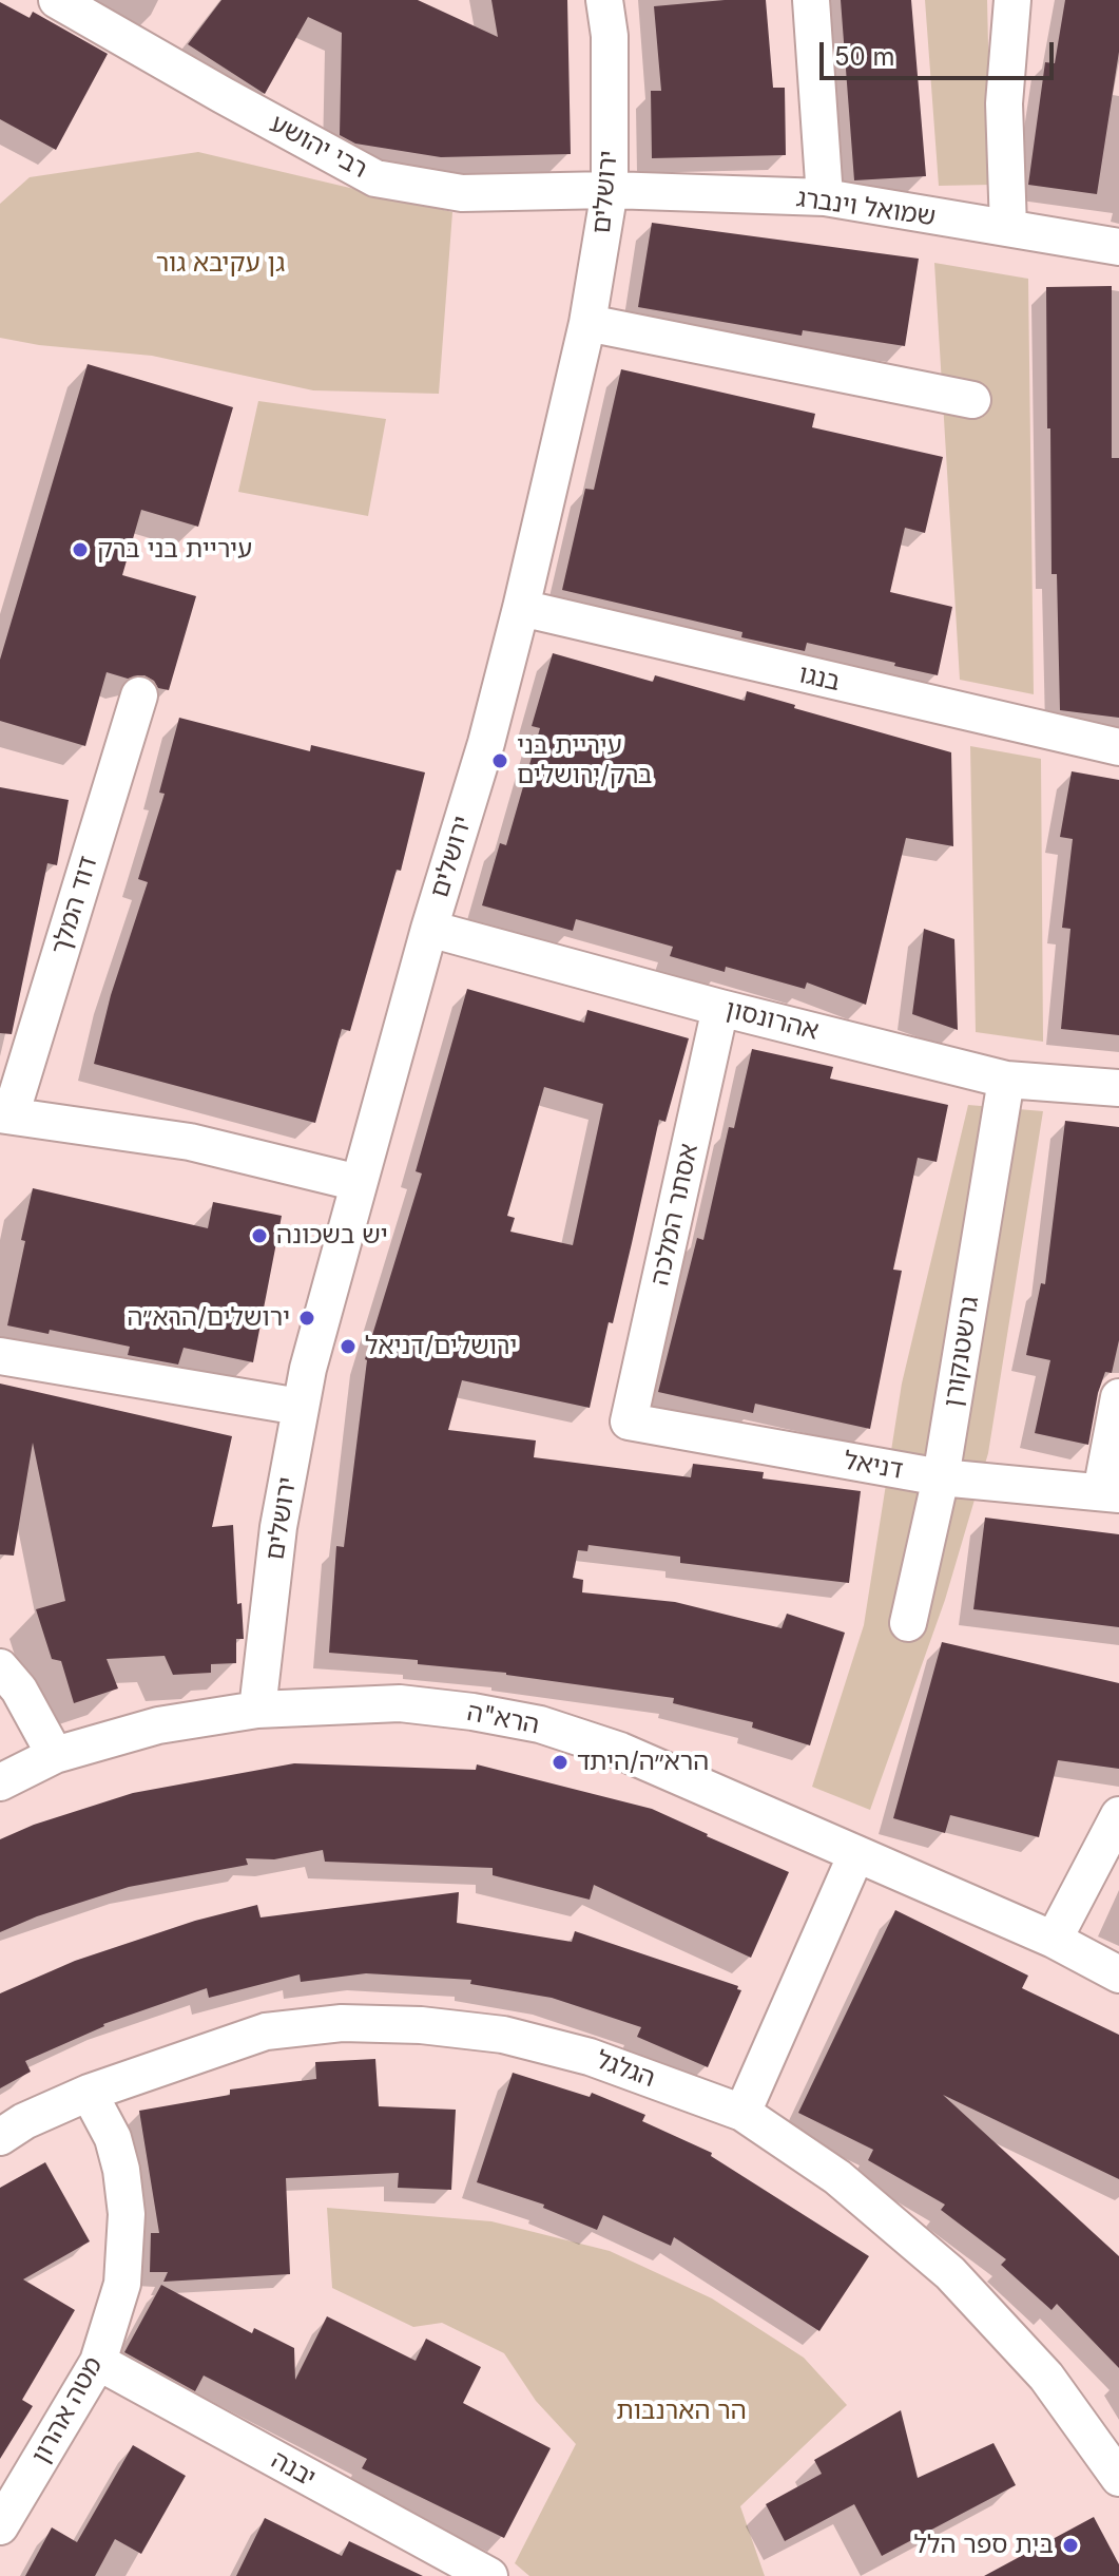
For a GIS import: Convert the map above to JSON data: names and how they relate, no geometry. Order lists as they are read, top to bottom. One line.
{"streets":{"street":["רבי יהושע","ירושלים","שמואל וינברג","בנגו","דוד המלך","אהרונסון","אסתר המלכה","גרשטנקורן","דניאל","הרא\"ה","הגלגל","מטה אהרון","יבנה"]},"crossings":[["רבי יהושע","ירושלים"],["רבי יהושע","שמואל וינברג"],["ירושלים","שמואל וינברג"],["ירושלים","בנגו"],["ירושלים","אהרונסון"],["ירושלים","הרא\"ה"],["אהרונסון","אסתר המלכה"],["אהרונסון","גרשטנקורן"],["אסתר המלכה","דניאל"],["גרשטנקורן","דניאל"],["הגלגל","מטה אהרון"],["מטה אהרון","יבנה"]],"parks":["גן עקיבא גור","הר הארנבות"],"places":["עיריית בני ברק","עיריית בני ברק/ירושלים","יש בשכונה","ירושלים/הרא״ה","ירושלים/דניאל","הרא״ה/היתד","בית ספר הלל"],"scale_bar":"50 m"}
